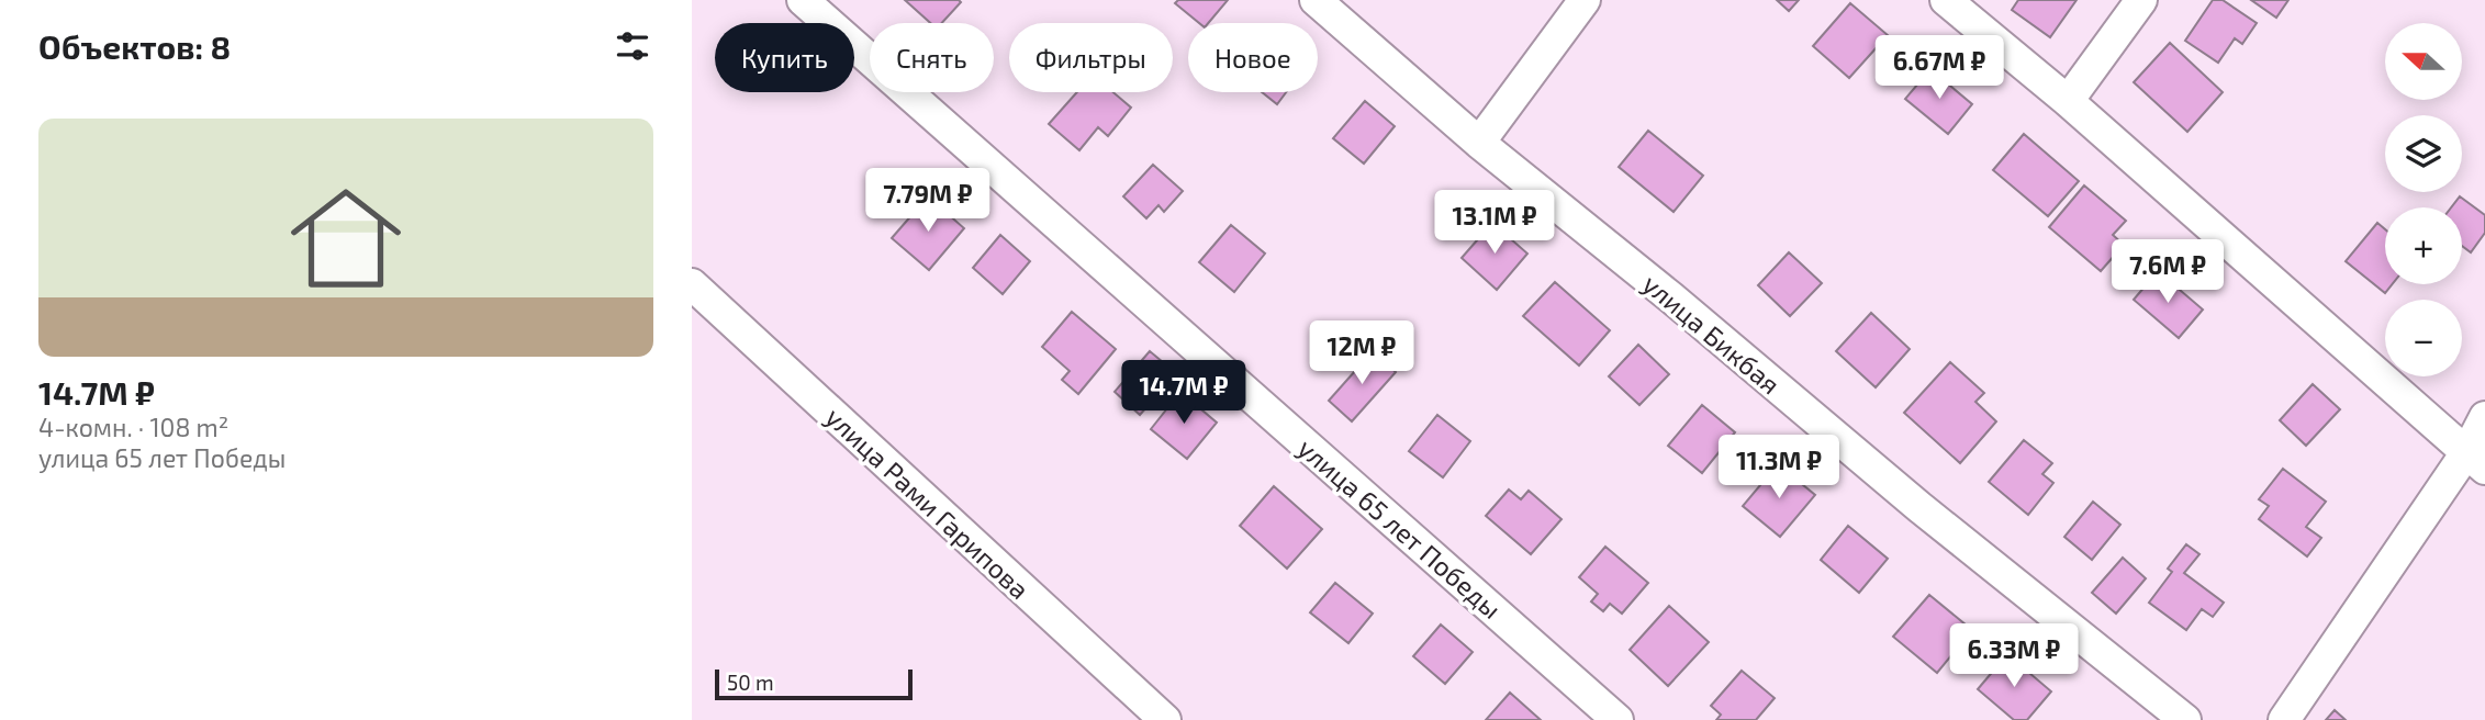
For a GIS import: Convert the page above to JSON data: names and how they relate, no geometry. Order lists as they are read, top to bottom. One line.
{"streets":{"street":["улица Бикбая","улица Рами Гарипова","улица 65 лет Победы"]},"scale_bar":"50 m","north":"left","page":{"heading":"Объектов: 8","map_buttons":["+","−"],"chip":["Купить","Снять","Фильтры","Новое"],"price":["6.67M ₽","7.79M ₽","13.1M ₽","7.6M ₽","12M ₽","14.7M ₽","11.3M ₽","6.33M ₽"],"list":[{"name":"14.7M ₽","note":"4-комн. · 108 m² · улица 65 лет Победы"}],"scale":"50 m"}}
